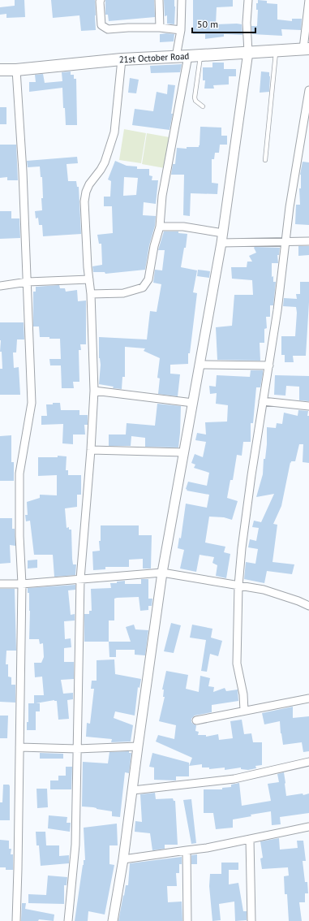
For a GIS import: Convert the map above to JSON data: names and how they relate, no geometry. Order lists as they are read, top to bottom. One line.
{"streets":{"main road":["21st October Road"]},"scale_bar":"50 m"}
